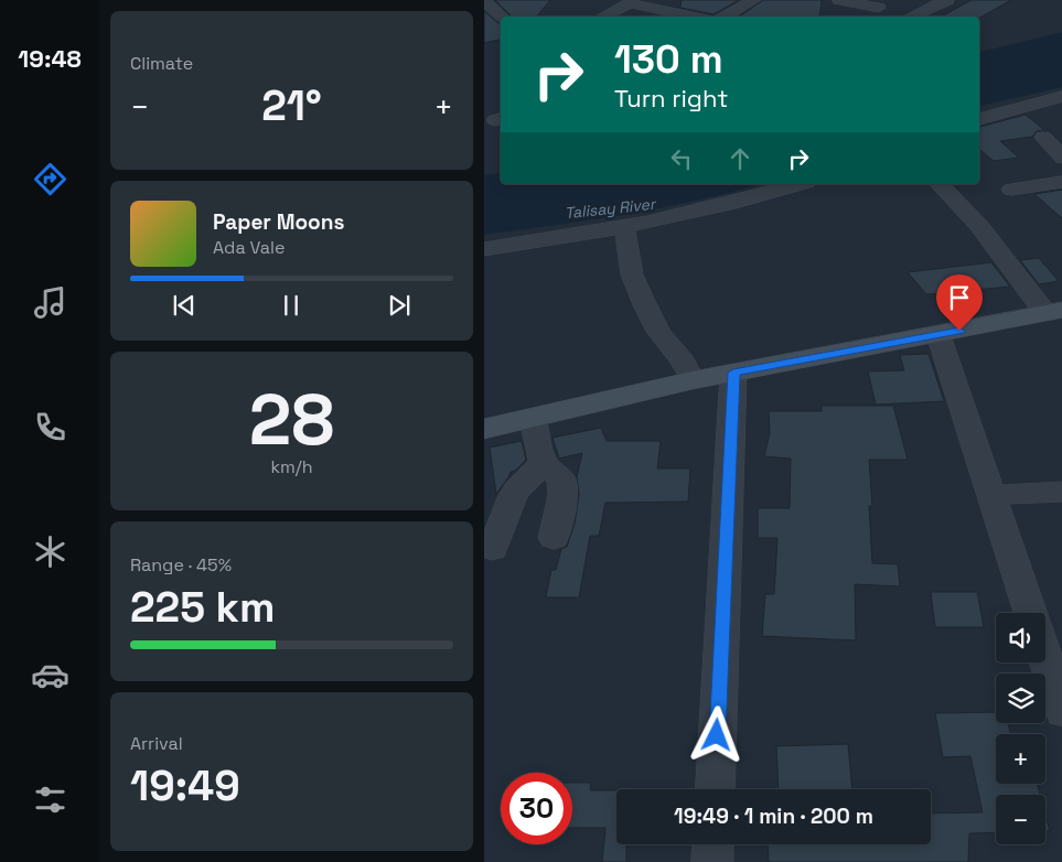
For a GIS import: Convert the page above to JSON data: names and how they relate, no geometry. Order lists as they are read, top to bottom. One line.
{"water":["Talisay River"],"page":{"tabs":"19:48","tile":["Climate",["28","km/h"],["Range · 45%","225 km"],["Arrival","19:49"]],"turn":["130 m","Turn right"],"heat":["−","21°","+"],"song":["Paper Moons","Ada Vale"],"map_buttons":["+","−"],"limit":"30","trip":"19:49 · 1 min · 200 m"}}
